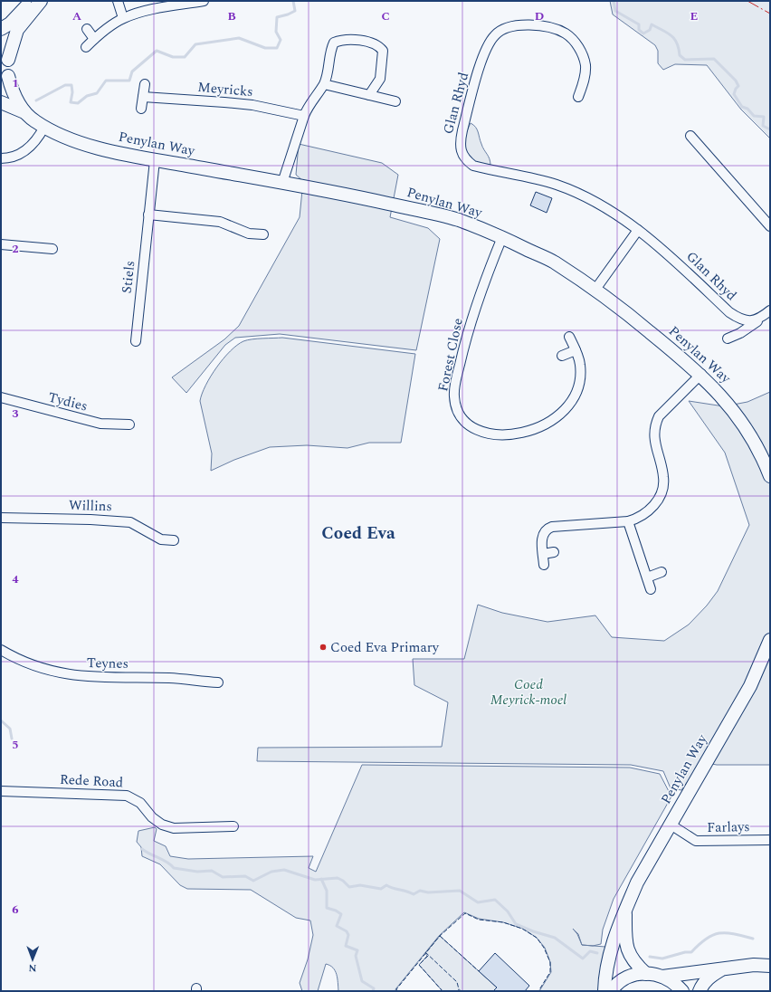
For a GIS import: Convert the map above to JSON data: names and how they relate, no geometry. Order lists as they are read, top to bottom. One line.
{"streets":{"street":["Meyricks","Glan Rhyd","Penylan Way","Stiels","Forest Close","Tydies","Willins","Teynes","Rede Road","Farlays"]},"crossings":[["Penylan Way","Stiels"],["Penylan Way","Forest Close"],["Penylan Way","Farlays"]],"districts":["Coed Eva"],"parks":["Coed Meyrick-moel"],"places":["Coed Eva Primary"],"north":"bottom","grid":{"columns":["A","B","C","D","E"],"rows":["1","2","3","4","5","6"]}}
